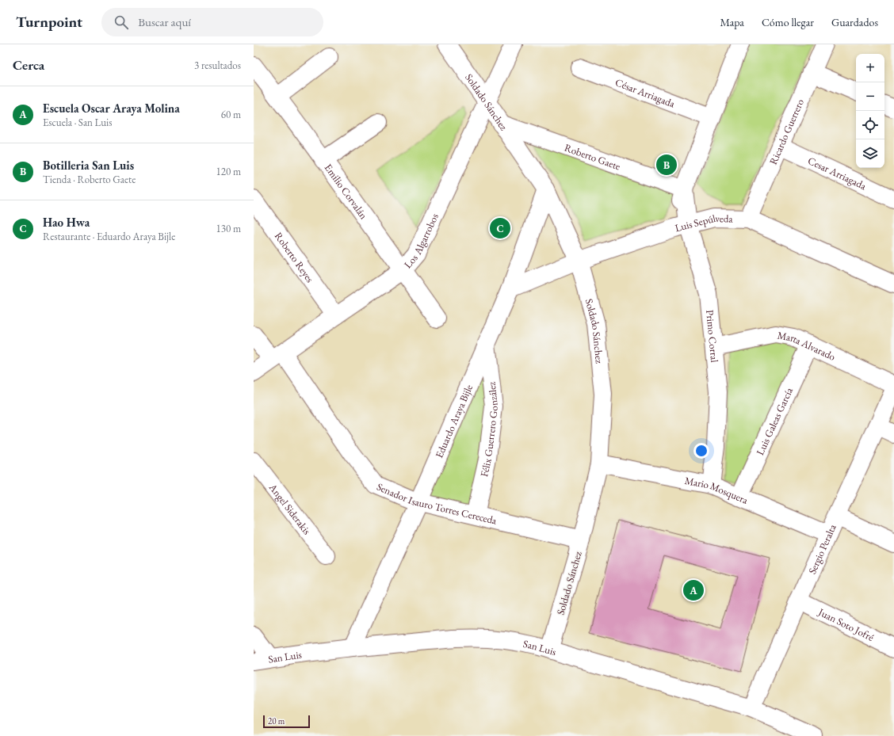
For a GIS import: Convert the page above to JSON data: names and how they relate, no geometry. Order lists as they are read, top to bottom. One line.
{"streets":{"street":["César Arriagada","Soldado Sánchez","Ricardo Guerrero","Roberto Gaete","Cesar Arriagada","Emilio Corvalán","Luis Sepúlveda","Los Algarrobos","Roberto Reyes","Primo Corral","Marta Alvarado","Eduardo Araya Bijle","Luis Galeas García","Félix Guerrero González","Mario Mosquera","Senador Isauro Torres Cereceda","Angel Siderakis","Sergio Peralta","Juan Soto Jofré","San Luis"]},"crossings":[["Soldado Sánchez","Roberto Gaete"],["Soldado Sánchez","Luis Sepúlveda"],["Soldado Sánchez","Los Algarrobos"],["Soldado Sánchez","Eduardo Araya Bijle"],["Soldado Sánchez","Mario Mosquera"],["Soldado Sánchez","Senador Isauro Torres Cereceda"],["Soldado Sánchez","San Luis"],["Ricardo Guerrero","Cesar Arriagada"],["Ricardo Guerrero","Luis Sepúlveda"],["Emilio Corvalán","Los Algarrobos"],["Luis Sepúlveda","Primo Corral"],["Luis Sepúlveda","Eduardo Araya Bijle"],["Los Algarrobos","Roberto Reyes"],["Los Algarrobos","Senador Isauro Torres Cereceda"],["Primo Corral","Marta Alvarado"],["Primo Corral","Mario Mosquera"],["Marta Alvarado","Luis Galeas García"],["Eduardo Araya Bijle","Félix Guerrero González"],["Eduardo Araya Bijle","Senador Isauro Torres Cereceda"],["Eduardo Araya Bijle","San Luis"],["Luis Galeas García","Mario Mosquera"],["Félix Guerrero González","Senador Isauro Torres Cereceda"],["Mario Mosquera","Sergio Peralta"],["Sergio Peralta","Juan Soto Jofré"],["Sergio Peralta","San Luis"]],"scale_bar":"20 m","page":{"header":"Turnpoint","search":"Buscar aquí","nav":["Mapa","Cómo llegar","Guardados"],"heading":["Cerca","3 resultados"],"map_buttons":["+","−"],"list":[{"mark":"A","name":"Escuela Oscar Araya Molina","note":"Escuela · San Luis","value":"60 m"},{"mark":"B","name":"Botilleria San Luis","note":"Tienda · Roberto Gaete","value":"120 m"},{"mark":"C","name":"Hao Hwa","note":"Restaurante · Eduardo Araya Bijle","value":"130 m"}],"pins":["B","C","A"],"scale":"20 m"}}
